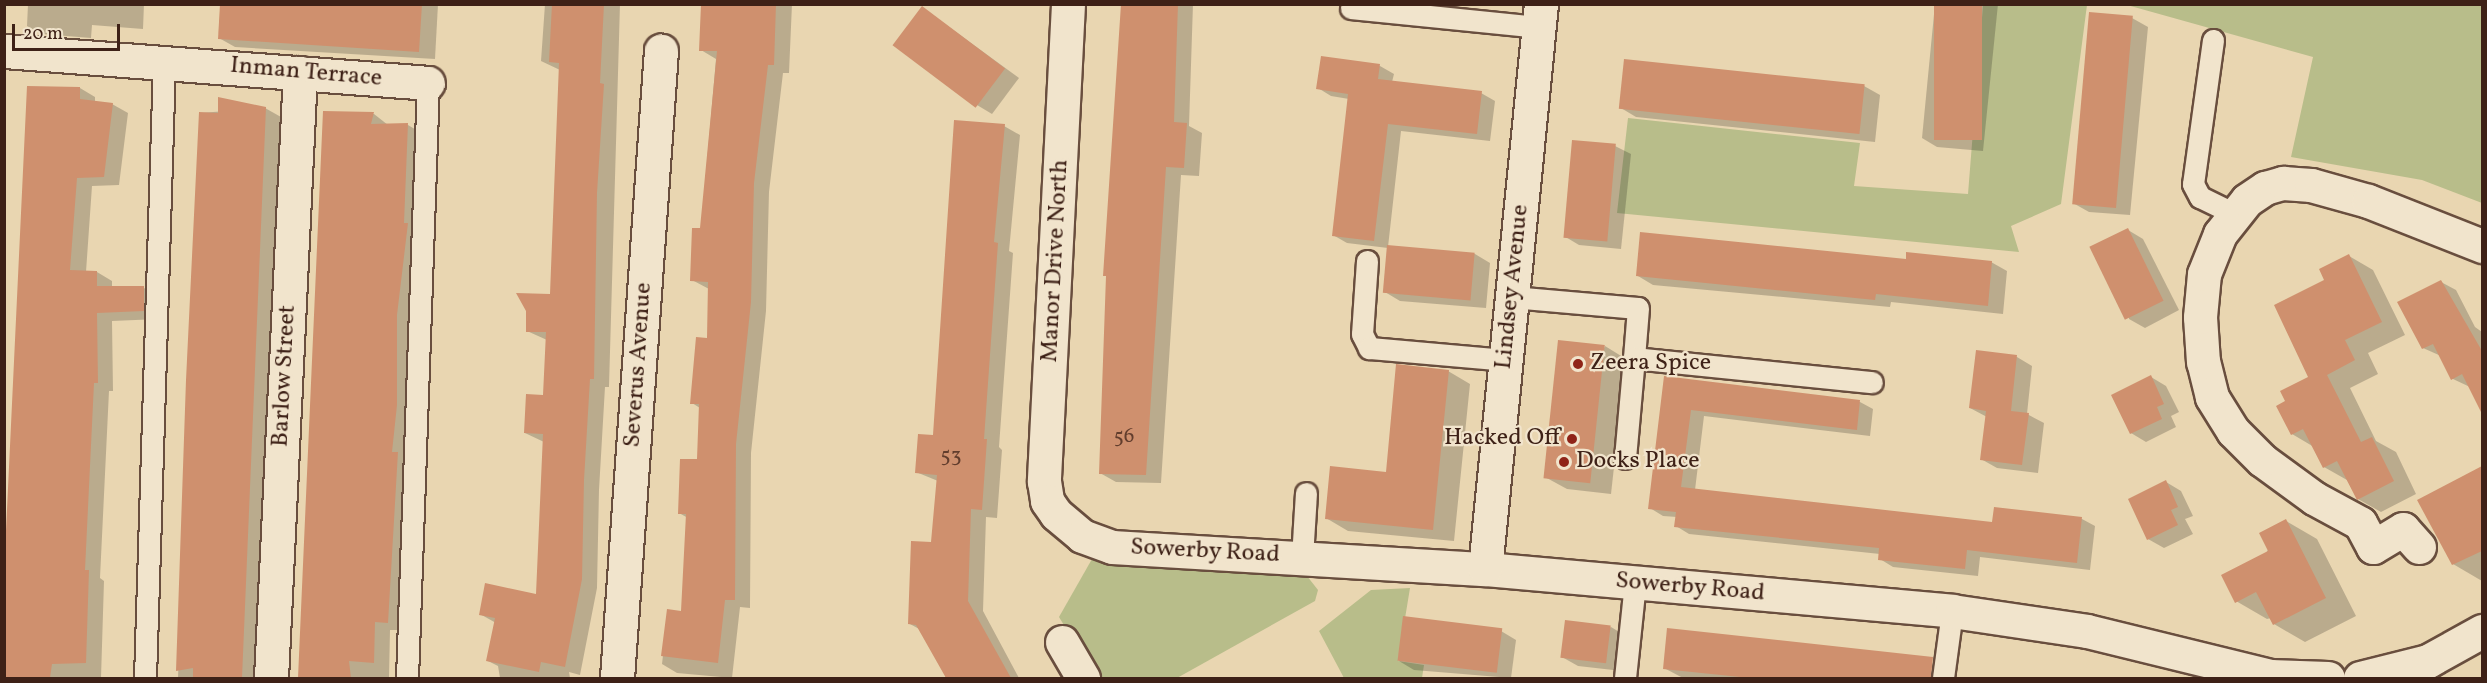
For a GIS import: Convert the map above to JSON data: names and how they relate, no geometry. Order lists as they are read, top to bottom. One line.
{"streets":{"street":["Inman Terrace","Manor Drive North","Lindsey Avenue","Severus Avenue","Barlow Street","Sowerby Road"]},"crossings":[["Inman Terrace","Barlow Street"],["Manor Drive North","Sowerby Road"],["Lindsey Avenue","Sowerby Road"]],"places":["Zeera Spice","Hacked Off","Docks Place"],"house_numbers":["56","53"],"scale_bar":"20 m"}
